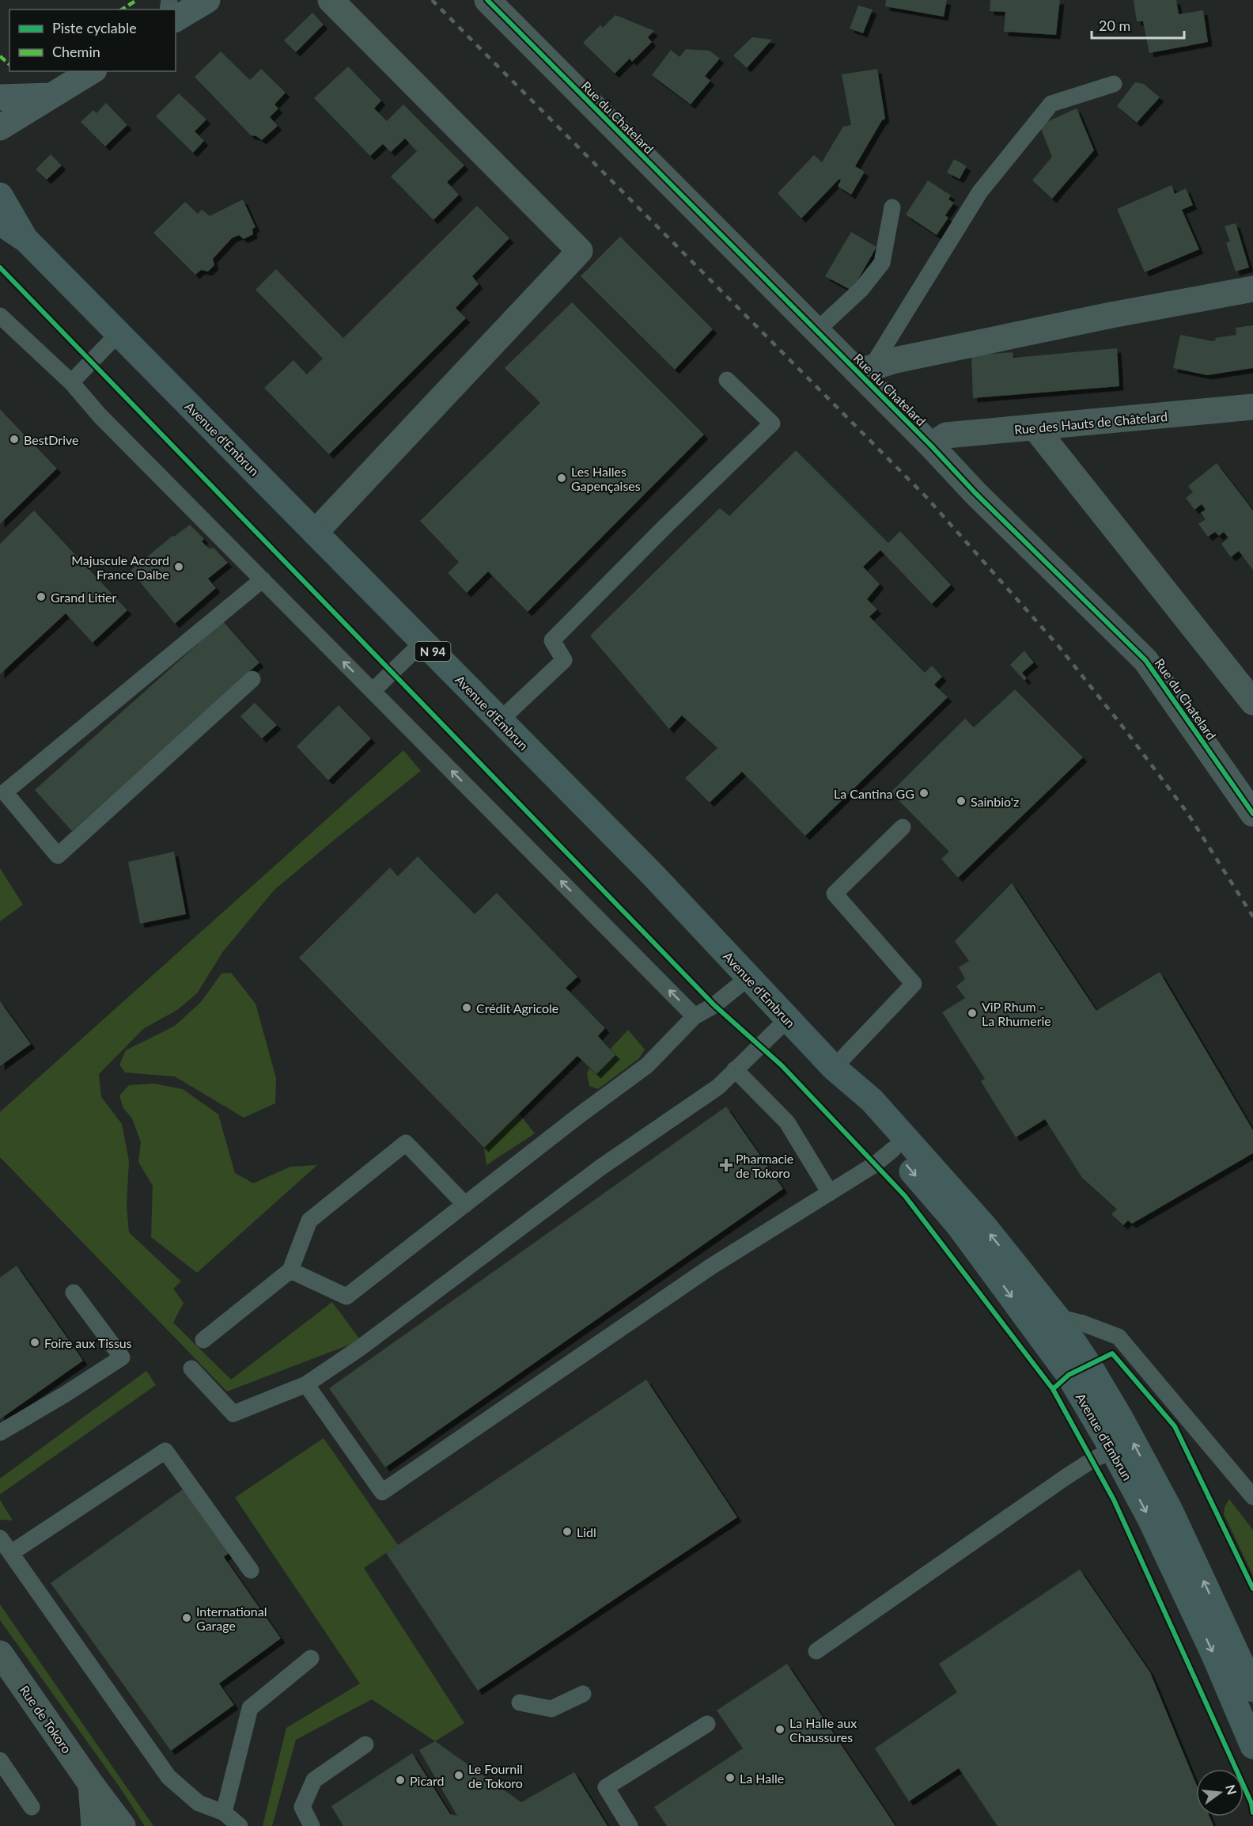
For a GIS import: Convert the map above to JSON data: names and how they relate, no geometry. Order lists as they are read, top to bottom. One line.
{"streets":{"main road":["Avenue d'Embrun","N 94"],"street":["Rue du Chatelard","Rue des Hauts de Châtelard","Rue de Tokoro"]},"crossings":[["Rue du Chatelard","Rue des Hauts de Châtelard"]],"places":{"other":["BestDrive","Les Halles Gapençaises","Majuscule Accord France Dalbe","Grand Litier","La Cantina GG","Sainbio'z","Crédit Agricole","ViP Rhum - La Rhumerie","Foire aux Tissus","Lidl","International Garage","La Halle aux Chaussures","Le Fournil de Tokoro","La Halle","Picard"],"health":["Pharmacie de Tokoro"]},"legend":["Piste cyclable","Chemin"],"scale_bar":"20 m","north":"right"}
